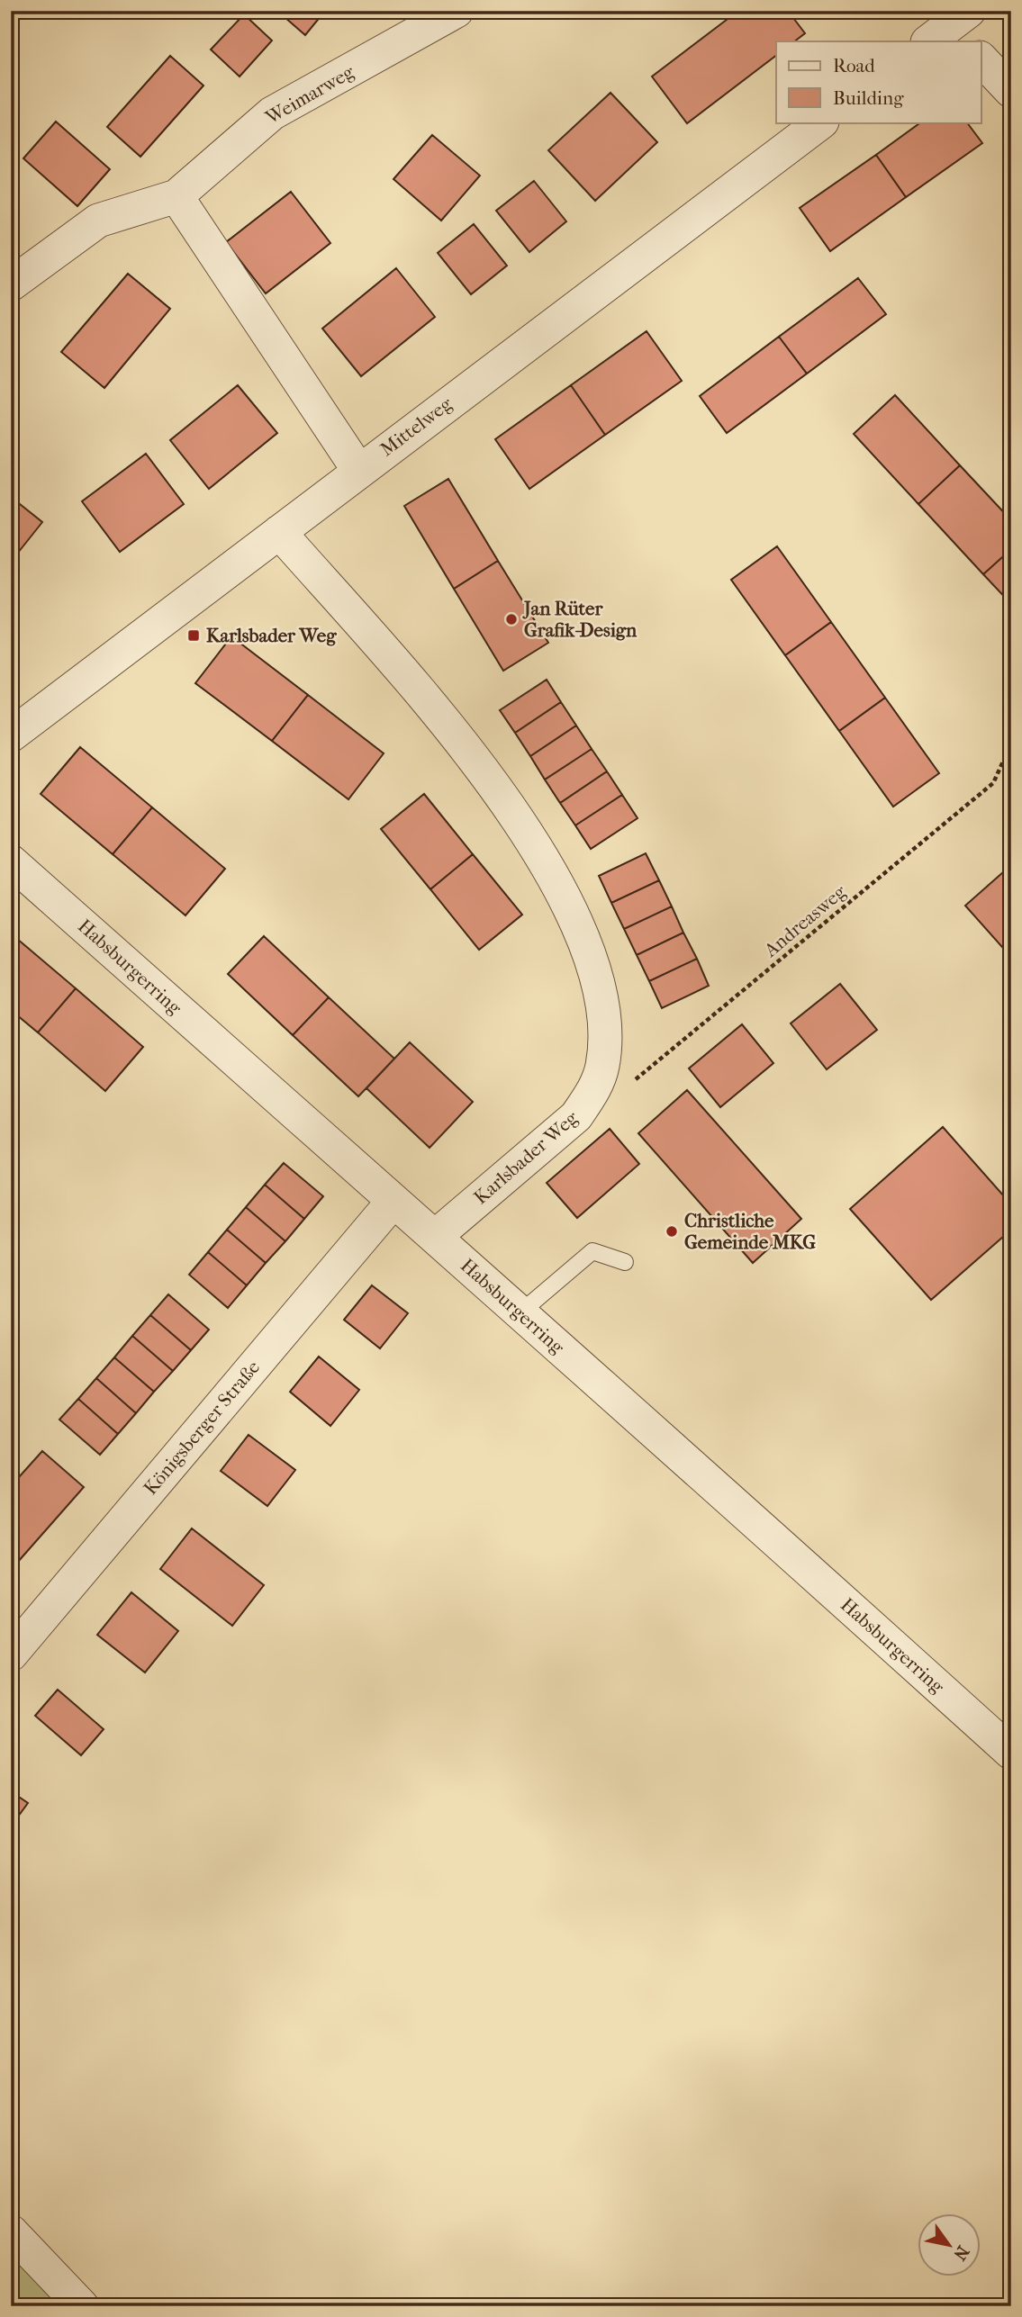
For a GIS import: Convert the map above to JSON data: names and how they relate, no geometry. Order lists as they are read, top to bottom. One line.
{"streets":{"street":["Weimarweg","Mittelweg","Habsburgerring","Karlsbader Weg","Königsberger Straße"],"path":["Andreasweg"]},"crossings":[["Mittelweg","Karlsbader Weg"],["Andreasweg","Karlsbader Weg"],["Habsburgerring","Karlsbader Weg"],["Habsburgerring","Königsberger Straße"]],"places":{"other":["Jan Rüter Grafik-Design","Christliche Gemeinde MKG"],"transit":["Karlsbader Weg"]},"legend":["Road","Building"],"north":"bottom right"}
